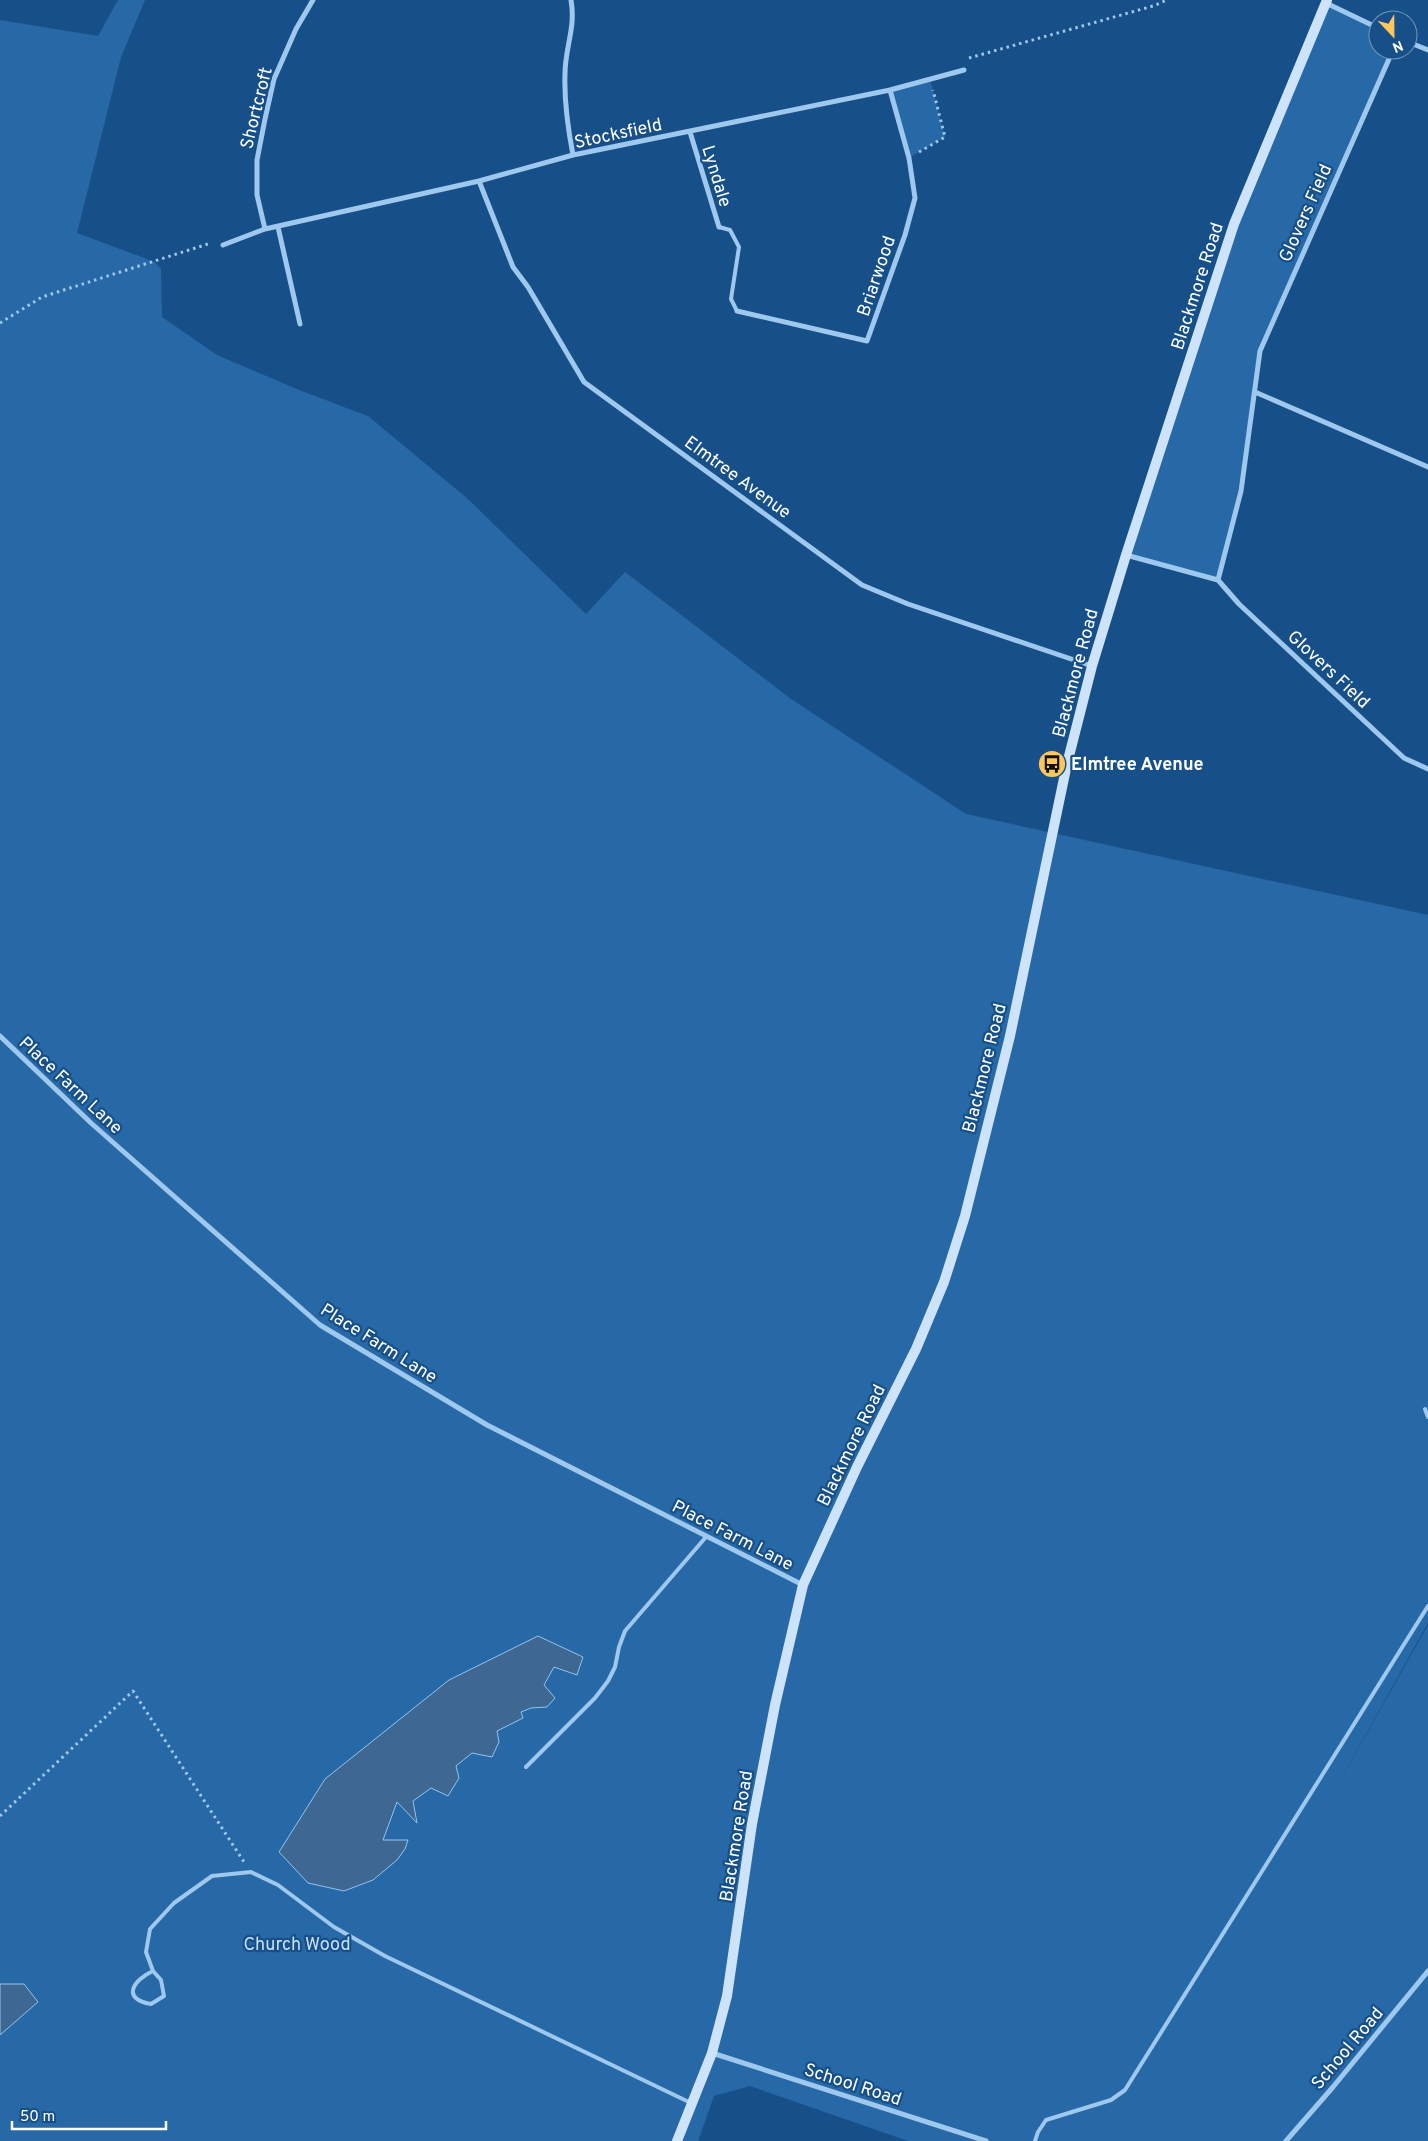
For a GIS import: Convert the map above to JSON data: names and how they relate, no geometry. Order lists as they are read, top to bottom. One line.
{"streets":{"street":["Shortcroft","Stocksfield","Lyndale","Glovers Field","Briarwood","Blackmore Road","Elmtree Avenue","Place Farm Lane","School Road"]},"crossings":[["Shortcroft","Stocksfield"],["Stocksfield","Lyndale"],["Stocksfield","Briarwood"],["Stocksfield","Elmtree Avenue"],["Blackmore Road","Elmtree Avenue"],["Blackmore Road","Place Farm Lane"],["Blackmore Road","School Road"]],"parks":["Church Wood"],"places":{"bus stop":["Elmtree Avenue"]},"scale_bar":"50 m","north":"bottom"}
